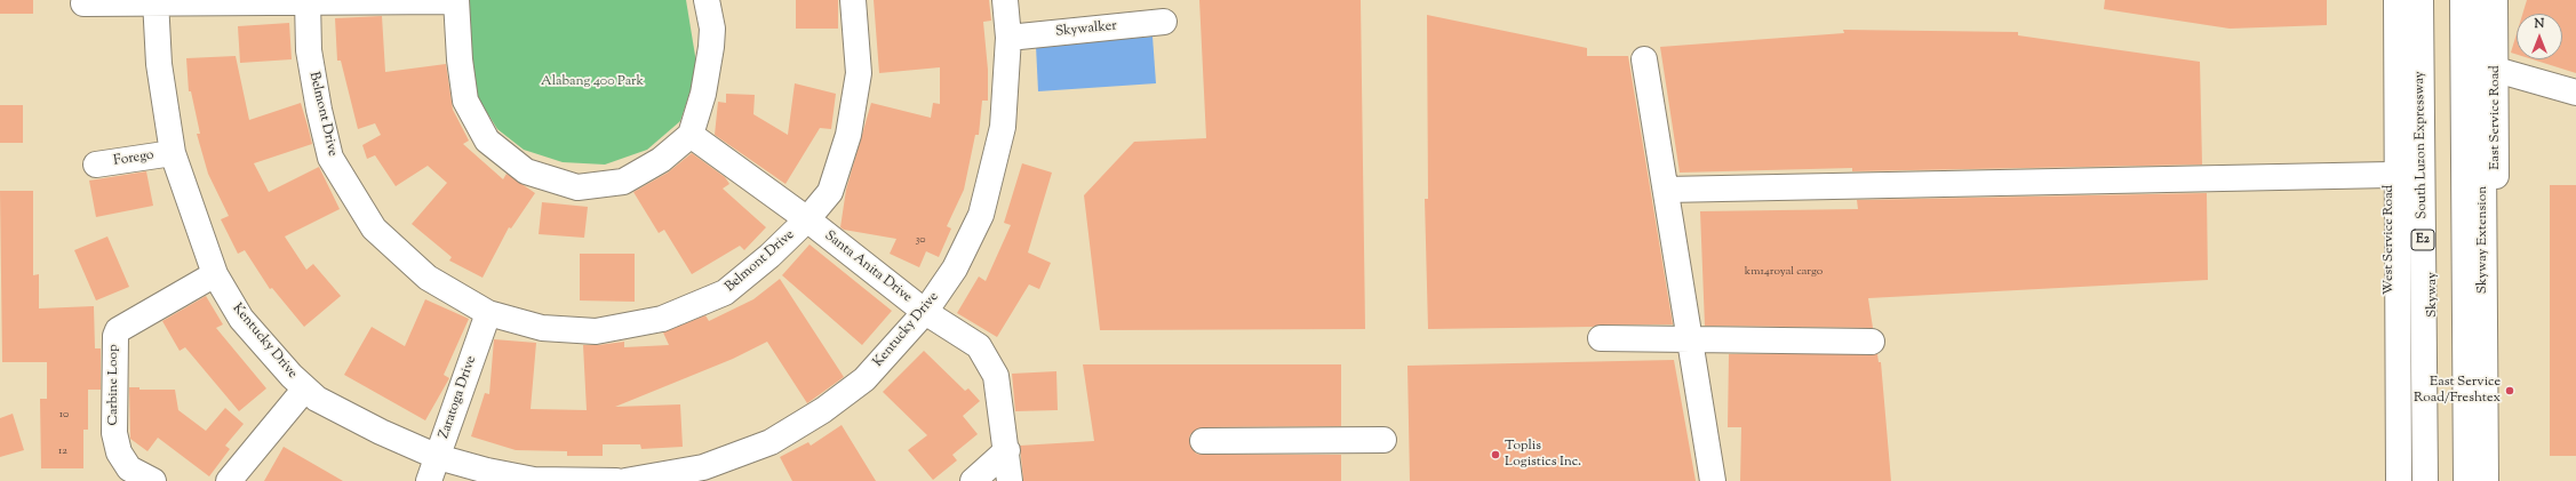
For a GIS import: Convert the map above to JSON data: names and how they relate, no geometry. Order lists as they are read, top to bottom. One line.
{"streets":{"main road":["Skywalker","Belmont Drive","East Service Road","South Luzon Expressway","Forego","West Service Road","E2","Skyway Extension","Santa Anita Drive","Skyway","Kentucky Drive","Carbine Loop","Zaratoga Drive"]},"crossings":[["Skywalker","Kentucky Drive"],["Belmont Drive","Santa Anita Drive"],["Belmont Drive","Zaratoga Drive"],["Forego","Kentucky Drive"],["Santa Anita Drive","Kentucky Drive"],["Kentucky Drive","Carbine Loop"],["Kentucky Drive","Zaratoga Drive"]],"parks":["Alabang 400 Park"],"places":["East Service Road/Freshtex","Toplis Logistics Inc."],"house_numbers":["30","km14royal cargo","10","12"],"north":"top"}
